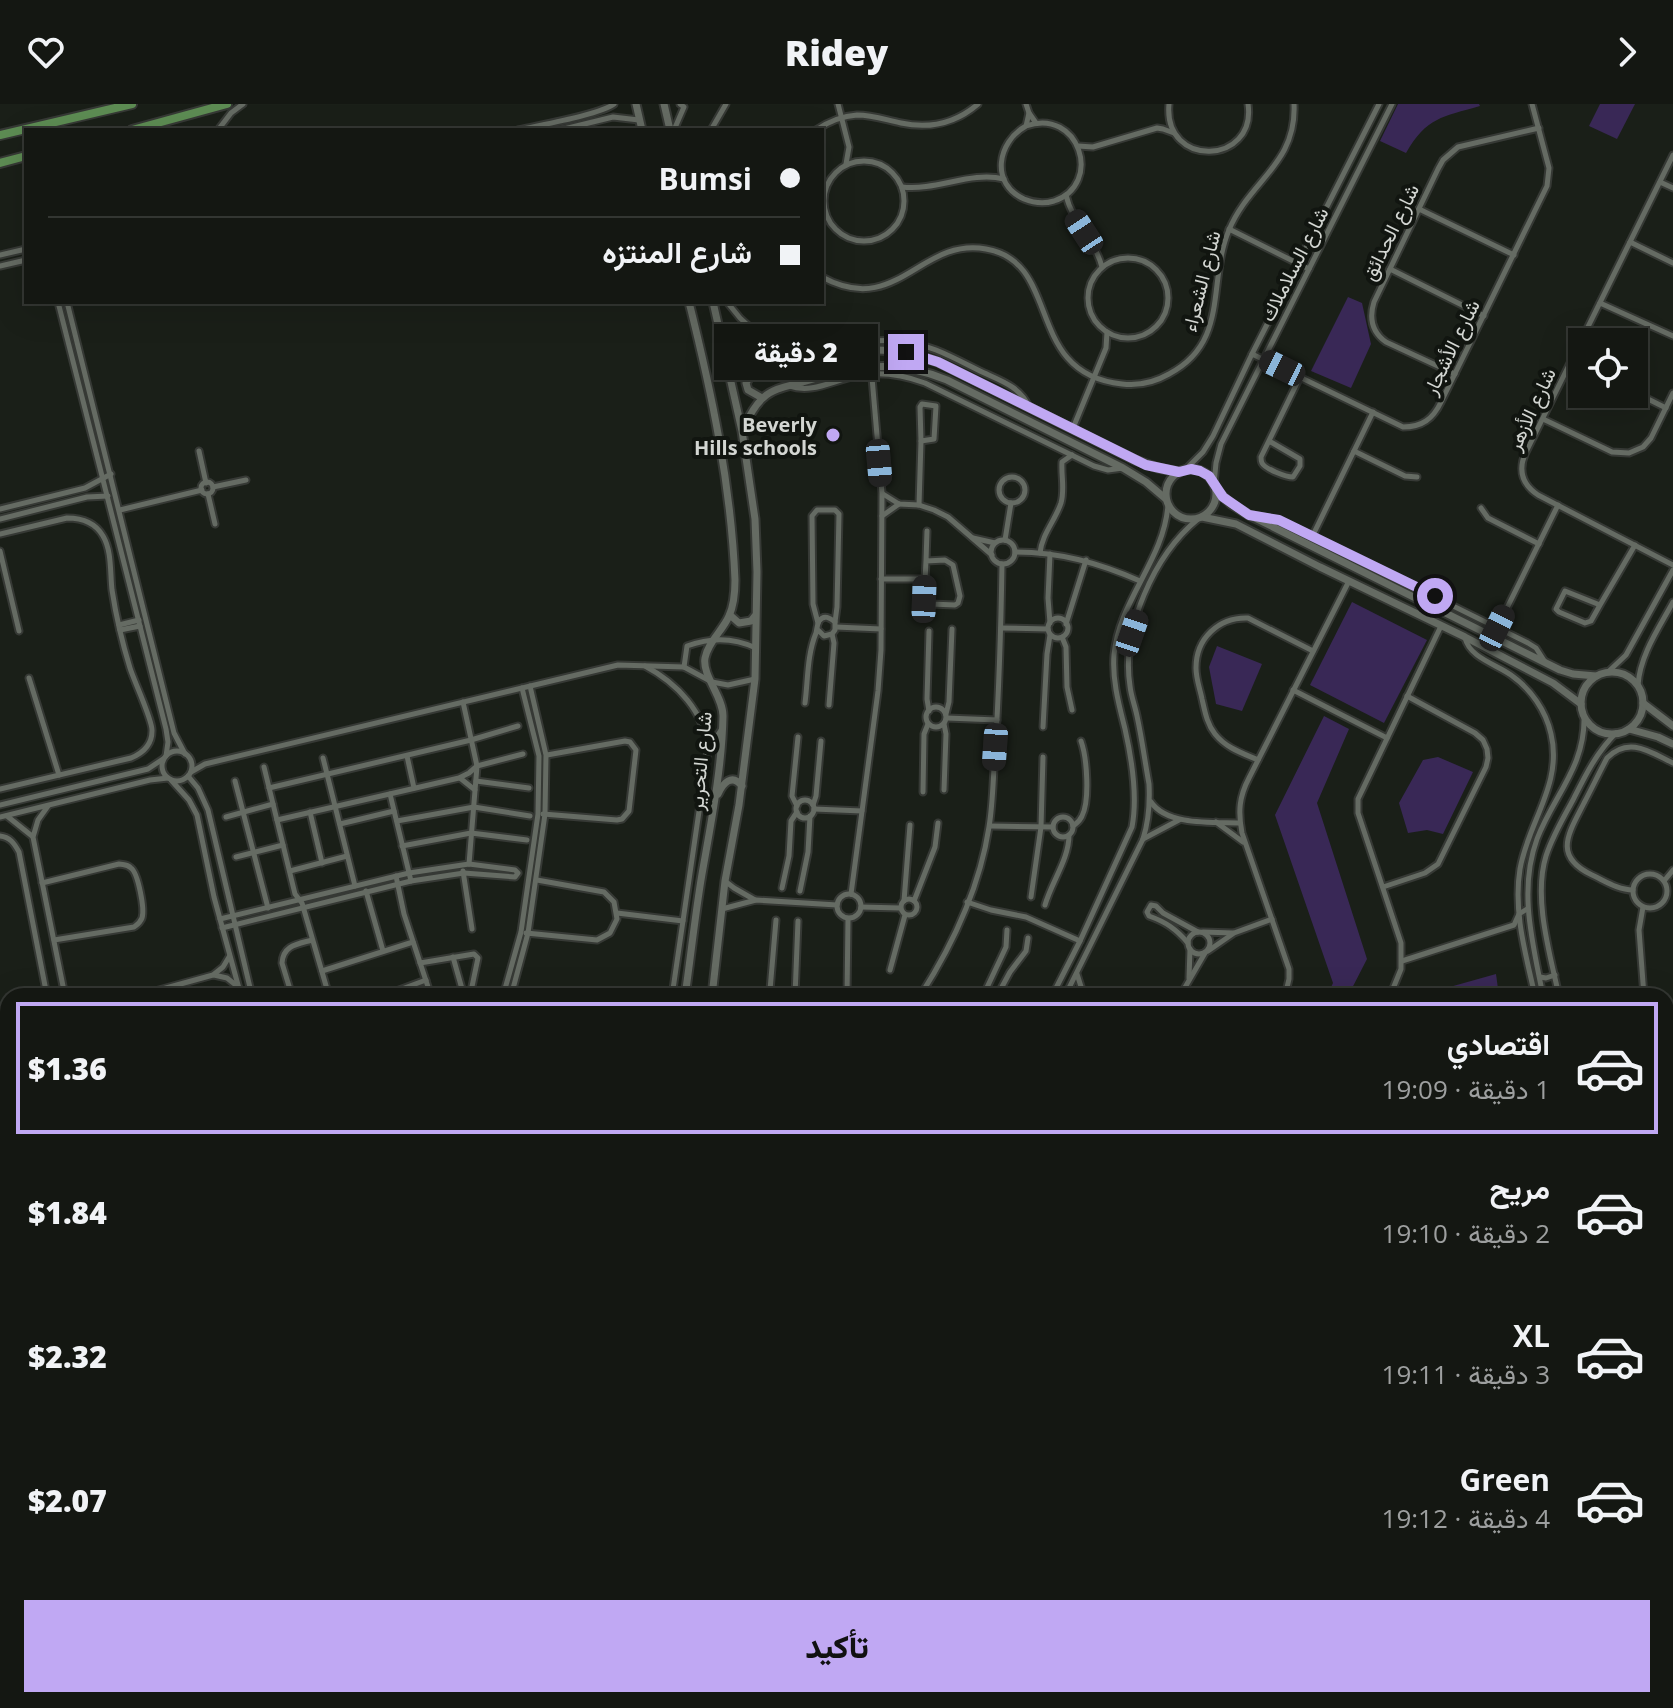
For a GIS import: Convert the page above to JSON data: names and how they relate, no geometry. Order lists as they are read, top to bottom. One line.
{"streets":{"street":["شارع الحدائق","شارع السلاملاك","شارع الشعراء","شارع الأشجار","شارع الأزهر","شارع التحرير"]},"crossings":[["شارع الحدائق","شارع الأشجار"],["شارع السلاملاك","شارع الأشجار"]],"places":["Beverly Hills schools"],"page":{"header":"Ridey","banner":["Bumsi","شارع المنتزه"],"bubble":"2 دقيقة","list":[{"name":"اقتصادي","note":"1 دقيقة · 19:09","value":"$1.36"},{"name":"مريح","note":"2 دقيقة · 19:10","value":"$1.84"},{"name":"XL","note":"3 دقيقة · 19:11","value":"$2.32"},{"name":"Green","note":"4 دقيقة · 19:12","value":"$2.07"}],"buttons":"تأكيد"}}
